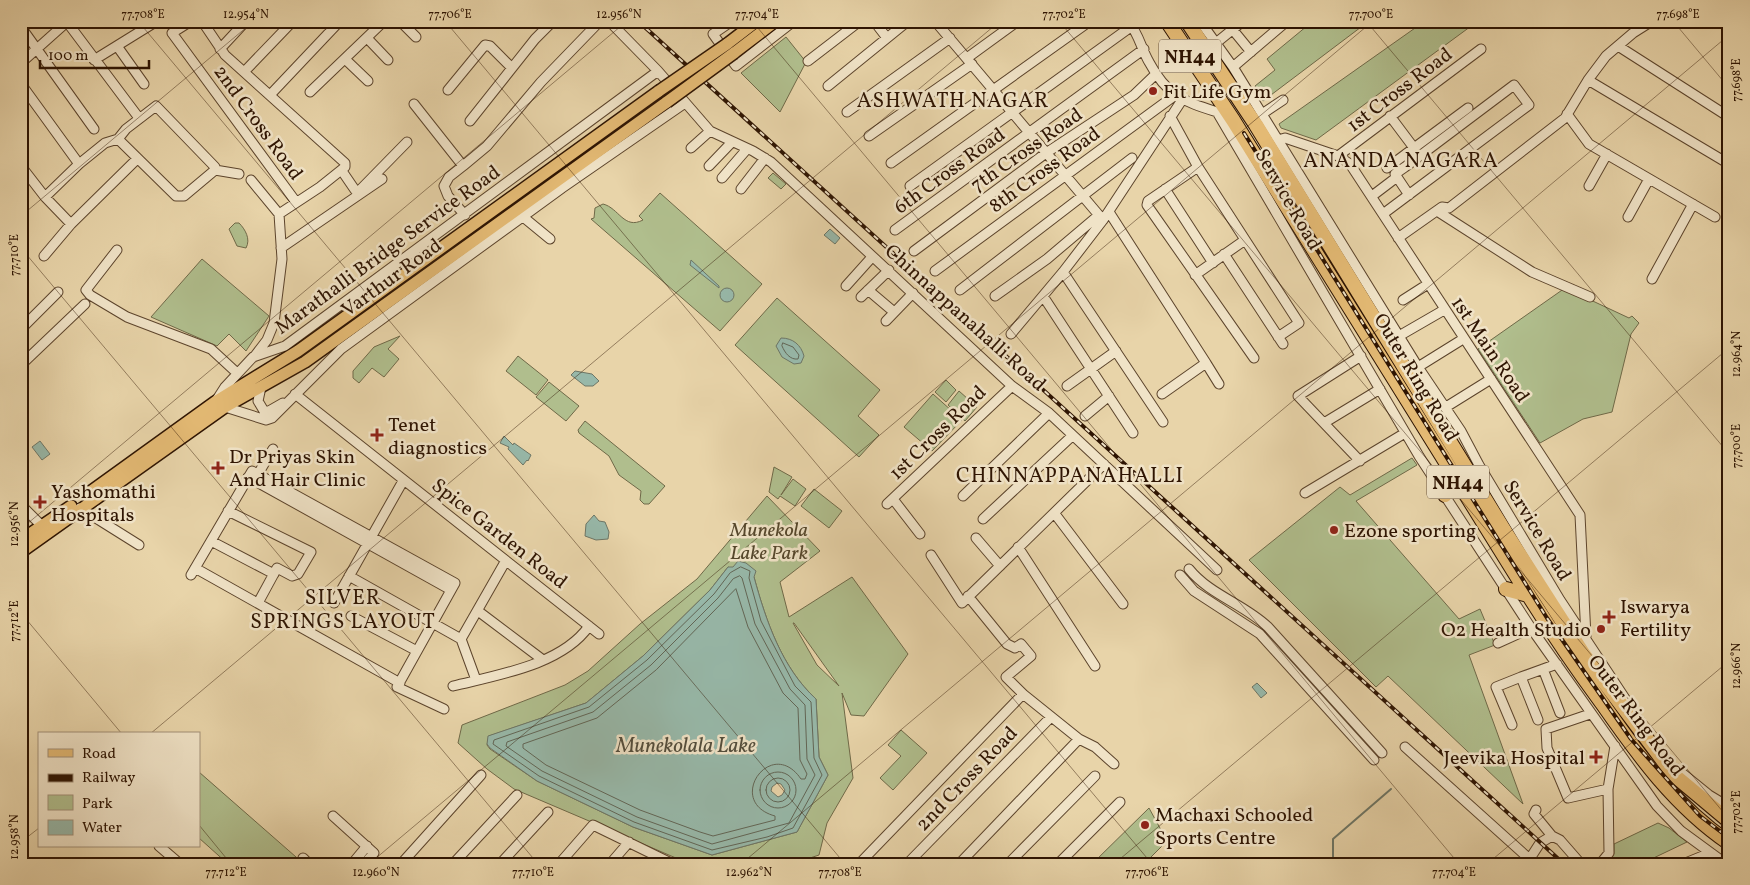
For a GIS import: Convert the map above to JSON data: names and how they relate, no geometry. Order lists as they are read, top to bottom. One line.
{"streets":{"highway":["NH44","Outer Ring Road"],"main road":["Varthur Road"],"street":["1st Cross Road","2nd Cross Road","7th Cross Road","8th Cross Road","6th Cross Road","Service Road","Marathalli Bridge Service Road","Chinnappanahalli Road","1st Main Road","Spice Garden Road"]},"crossings":[["NH44","Service Road"],["NH44","1st Main Road"],["NH44","Outer Ring Road"],["1st Cross Road","Chinnappanahalli Road"],["1st Cross Road","1st Main Road"],["Service Road","1st Main Road"],["Service Road","Outer Ring Road"],["Marathalli Bridge Service Road","Varthur Road"],["Marathalli Bridge Service Road","Chinnappanahalli Road"],["1st Main Road","Outer Ring Road"]],"districts":["ASHWATH NAGAR","ANANDA NAGARA","CHINNAPPANAHALLI","SILVER SPRINGS LAYOUT"],"water":["Munekolala Lake"],"parks":["Munekola Lake Park"],"places":{"other":["Fit Life Gym","Ezone sporting","O2 Health Studio","Machaxi Schooled Sports Centre"],"health":["Tenet diagnostics","Dr Priyas Skin And Hair Clinic","Yashomathi Hospitals","Iswarya Fertility","Jeevika Hospital"]},"legend":["Road","Railway","Park","Water"],"scale_bar":"100 m","coordinates":["77.708°E","12.954°N","77.706°E","12.956°N","77.704°E","77.702°E","77.700°E","77.698°E","77.710°E","12.964°N","77.712°E","12.966°N","12.958°N","12.960°N","12.962°N"]}
